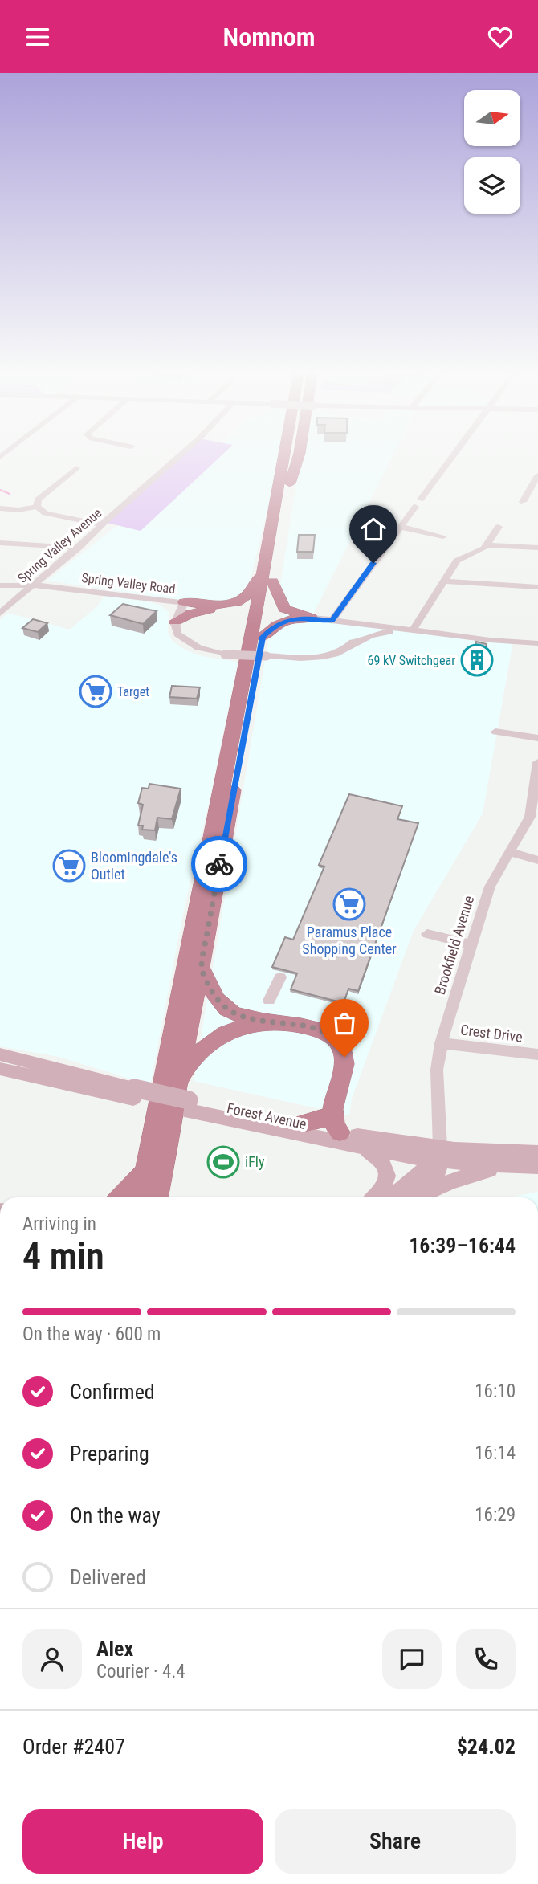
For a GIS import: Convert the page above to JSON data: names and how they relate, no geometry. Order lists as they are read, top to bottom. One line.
{"streets":{"main road":["Forest Avenue"],"street":["Spring Valley Avenue","Spring Valley Road","Brookfield Avenue","Crest Drive"]},"crossings":[["Spring Valley Avenue","Spring Valley Road"],["Brookfield Avenue","Crest Drive"],["Brookfield Avenue","Forest Avenue"]],"places":{"building":["69 kV Switchgear"],"supermarket":["Target","Bloomingdale's Outlet","Paramus Place Shopping Center"],"sports":["iFly"]},"north":"right","page":{"header":"Nomnom","heading":["4 min","Arriving in","16:39–16:44"],"panel":["Alex","Courier · 4.4","Order #2407","$24.02"],"bar":"On the way · 600 m","list":[["Confirmed","16:10"],["Preparing","16:14"],["On the way","16:29"],"Delivered"],"buttons":["Help","Share"]}}
